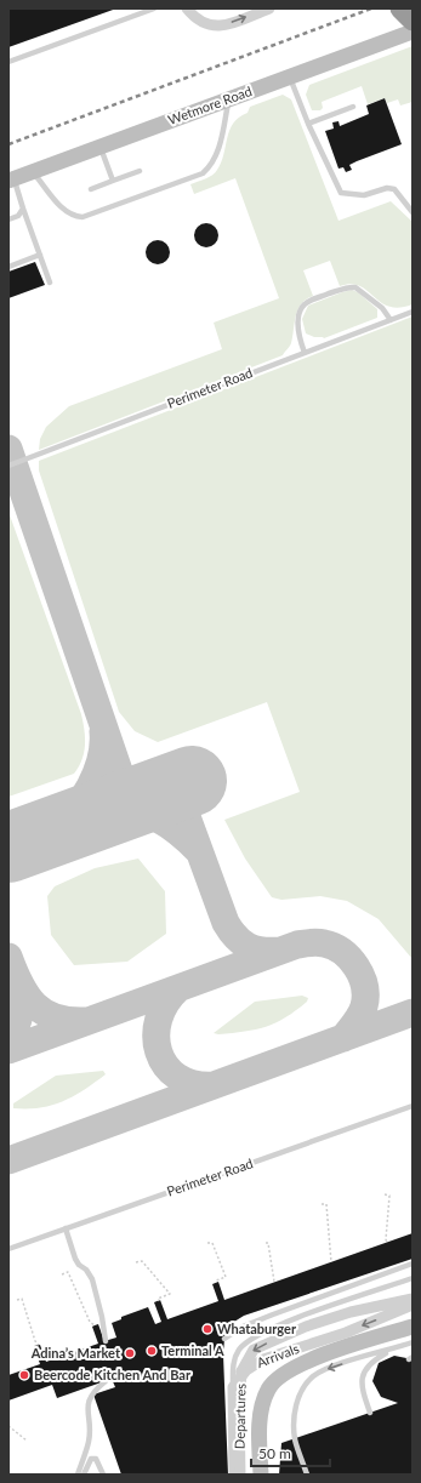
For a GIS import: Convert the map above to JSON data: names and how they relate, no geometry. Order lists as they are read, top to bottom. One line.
{"streets":{"main road":["Wetmore Road"],"street":["Arrivals","Departures"],"lane":["Perimeter Road"]},"one_way":["Arrivals","Departures"],"places":["Whataburger","Terminal A","Adina’s Market","Beercode Kitchen And Bar"],"scale_bar":"50 m"}
